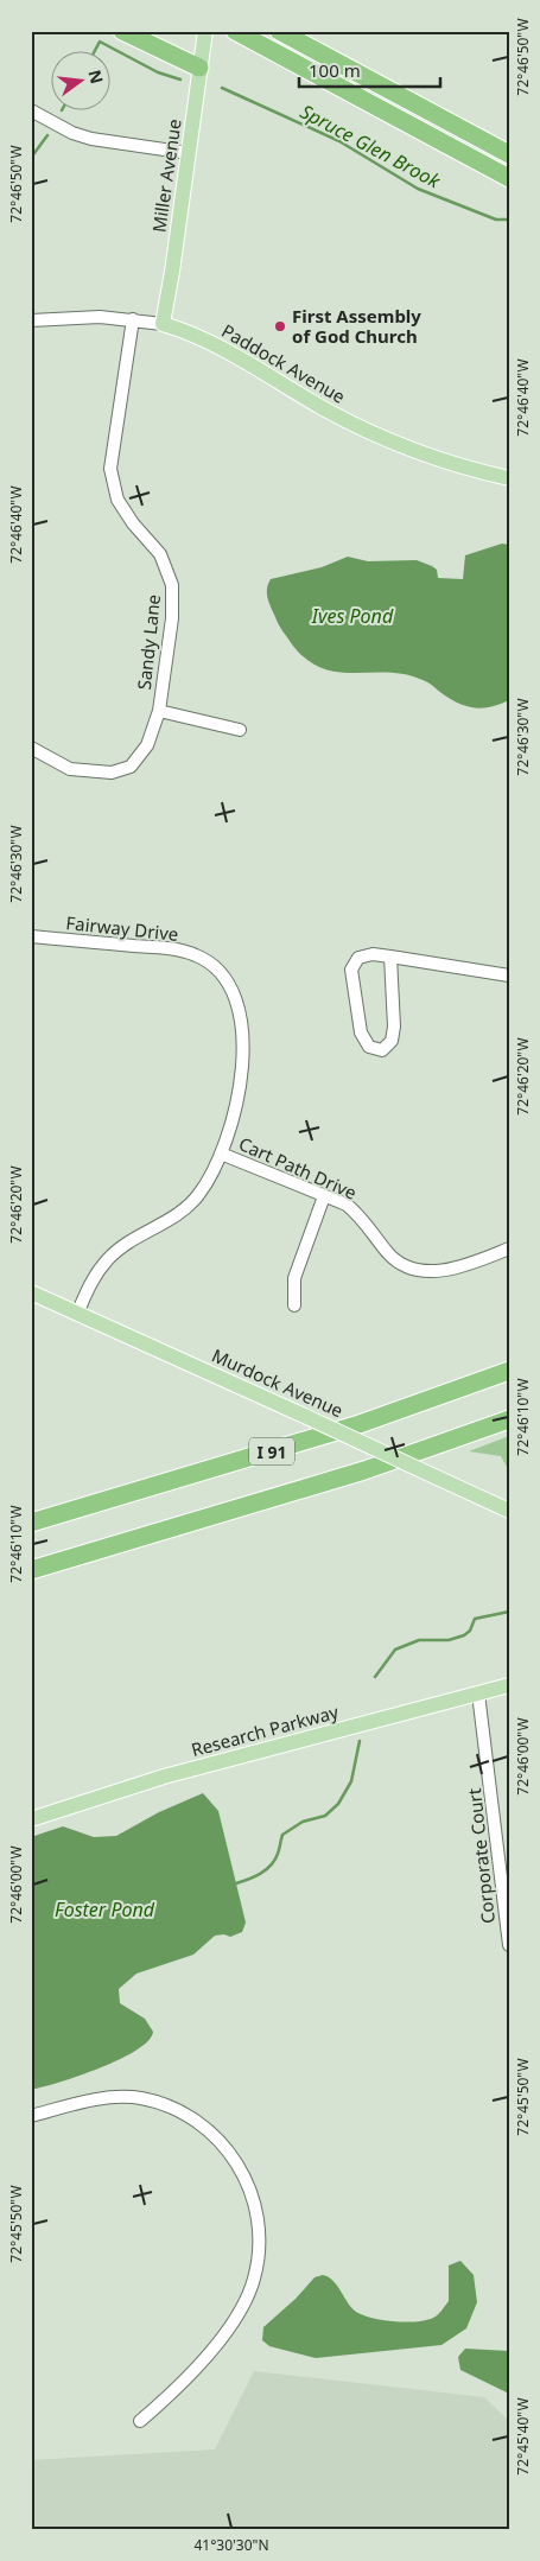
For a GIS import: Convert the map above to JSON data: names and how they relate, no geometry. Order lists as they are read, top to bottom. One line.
{"streets":{"highway":["I 91"],"main road":["Miller Avenue","Paddock Avenue","Murdock Avenue","Research Parkway"],"street":["Sandy Lane","Fairway Drive","Cart Path Drive","Corporate Court"]},"crossings":[["Miller Avenue","Paddock Avenue"],["Paddock Avenue","Sandy Lane"],["Fairway Drive","Cart Path Drive"],["Fairway Drive","Murdock Avenue"],["Research Parkway","Corporate Court"]],"water":["Spruce Glen Brook","Ives Pond","Foster Pond"],"places":["First Assembly of God Church"],"scale_bar":"100 m","north":"right","coordinates":["72°46'50\"W","72°46'40\"W","72°46'30\"W","72°46'20\"W","72°46'10\"W","72°46'00\"W","72°45'50\"W","72°45'40\"W","41°30'30\"N"]}
